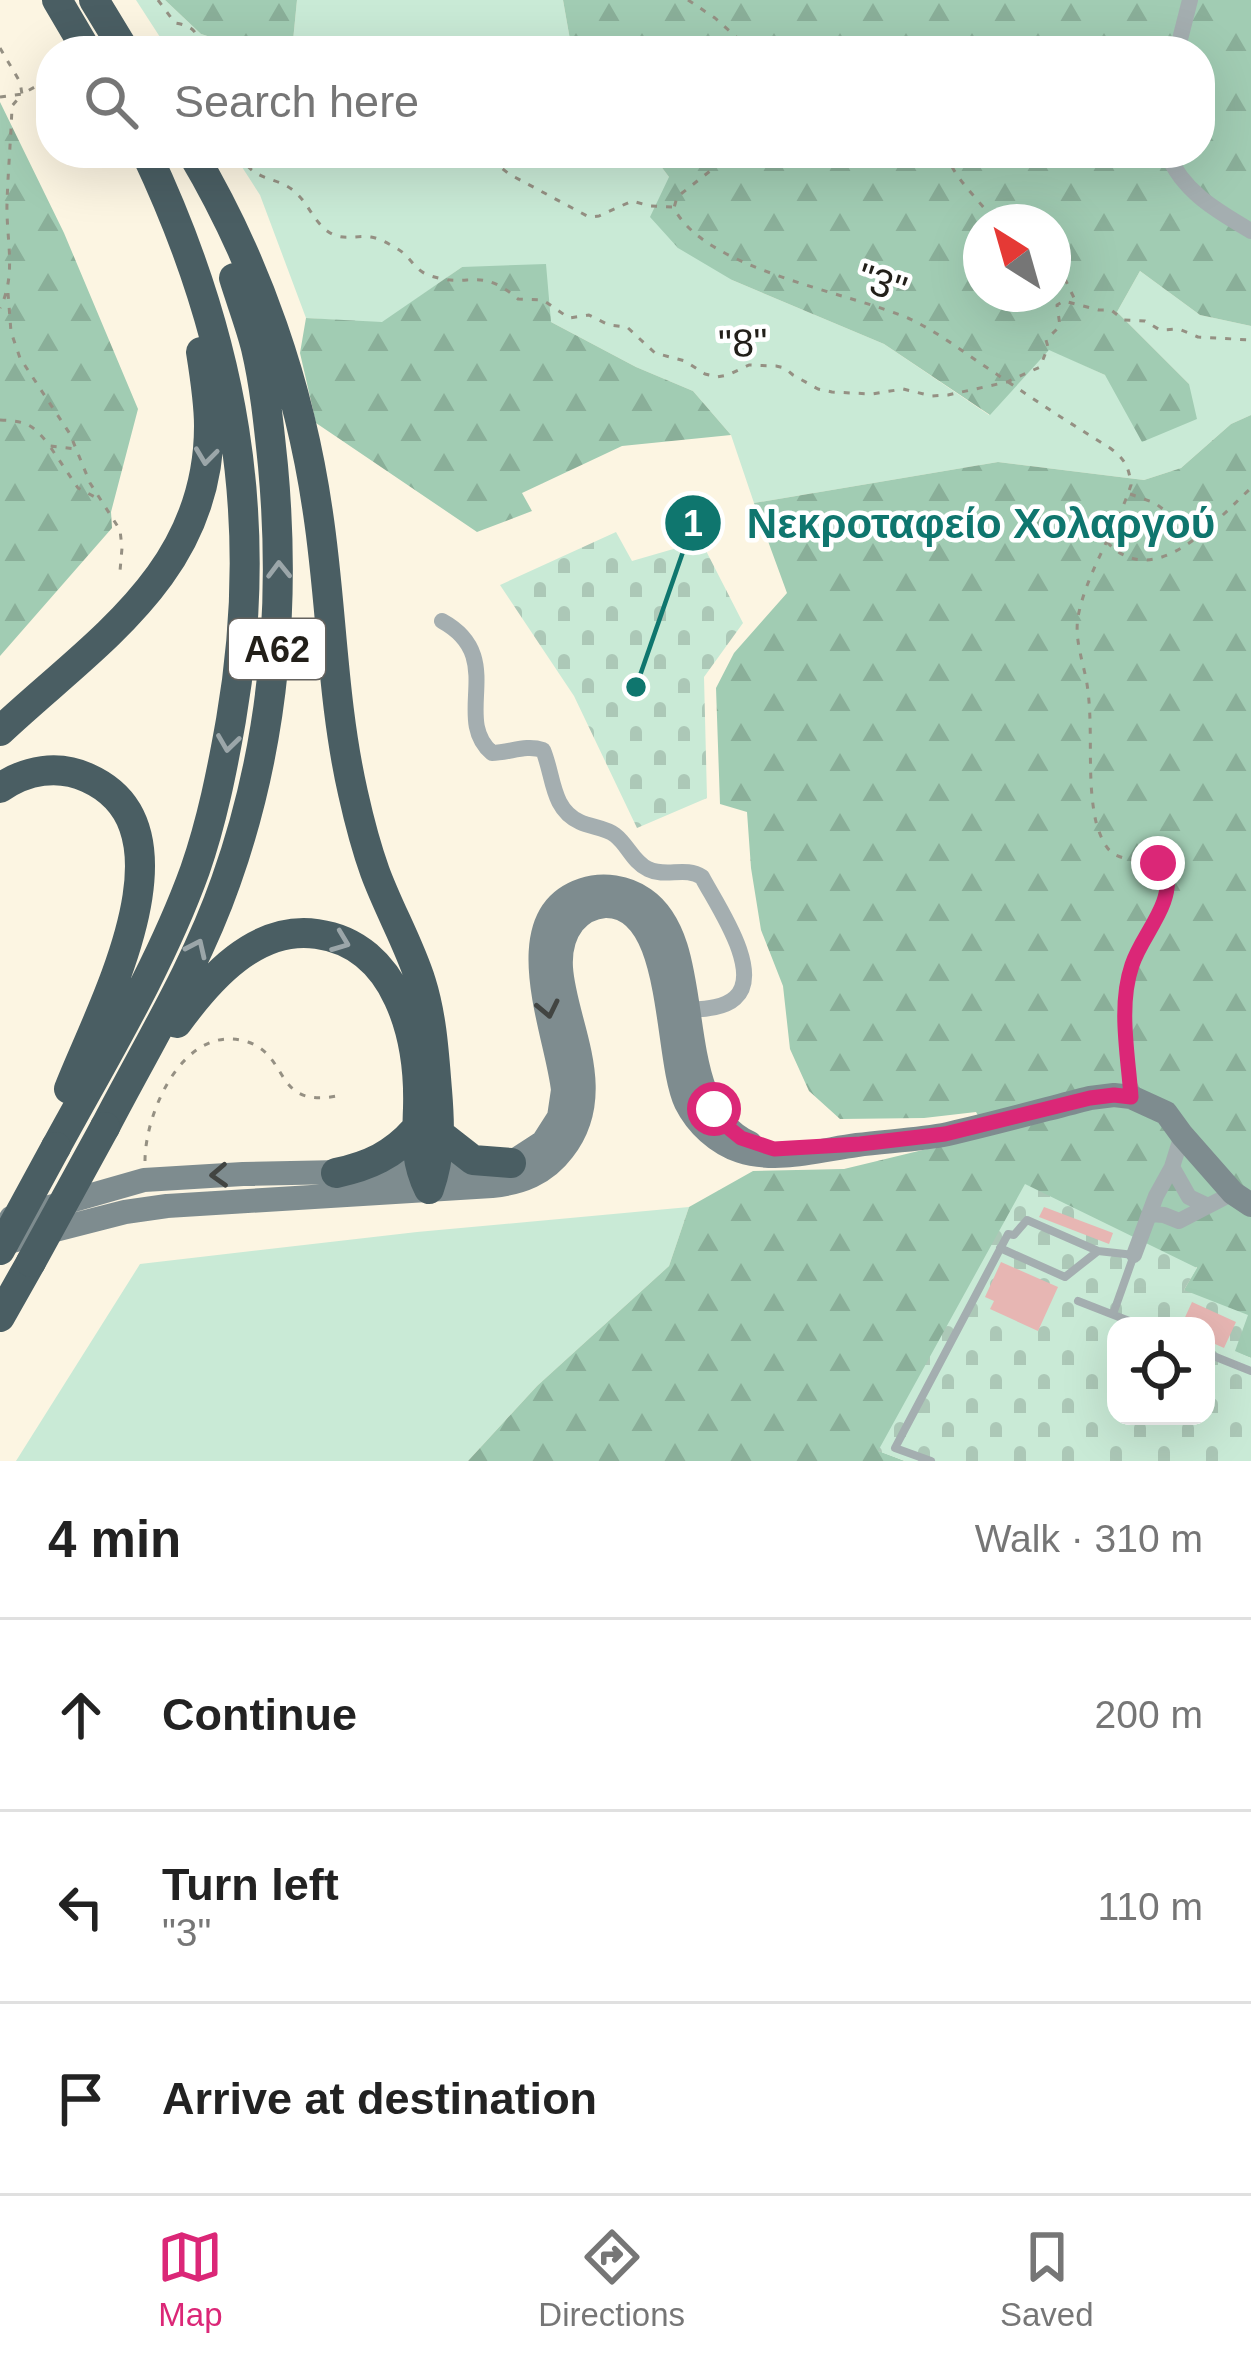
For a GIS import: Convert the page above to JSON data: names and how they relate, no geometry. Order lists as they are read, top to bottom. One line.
{"streets":{"highway":["Α62"],"path":["\"3\"","\"8\""]},"crossings":[["\"3\"","\"8\""]],"places":["Νεκροταφείο Χολαργού"],"north":"top left","page":{"search":"Search here","heading":["4 min","Walk · 310 m"],"list":[["Continue","200 m"],["Turn left","\"3\"","110 m"],"Arrive at destination"],"nav":["Map","Directions","Saved"]}}
